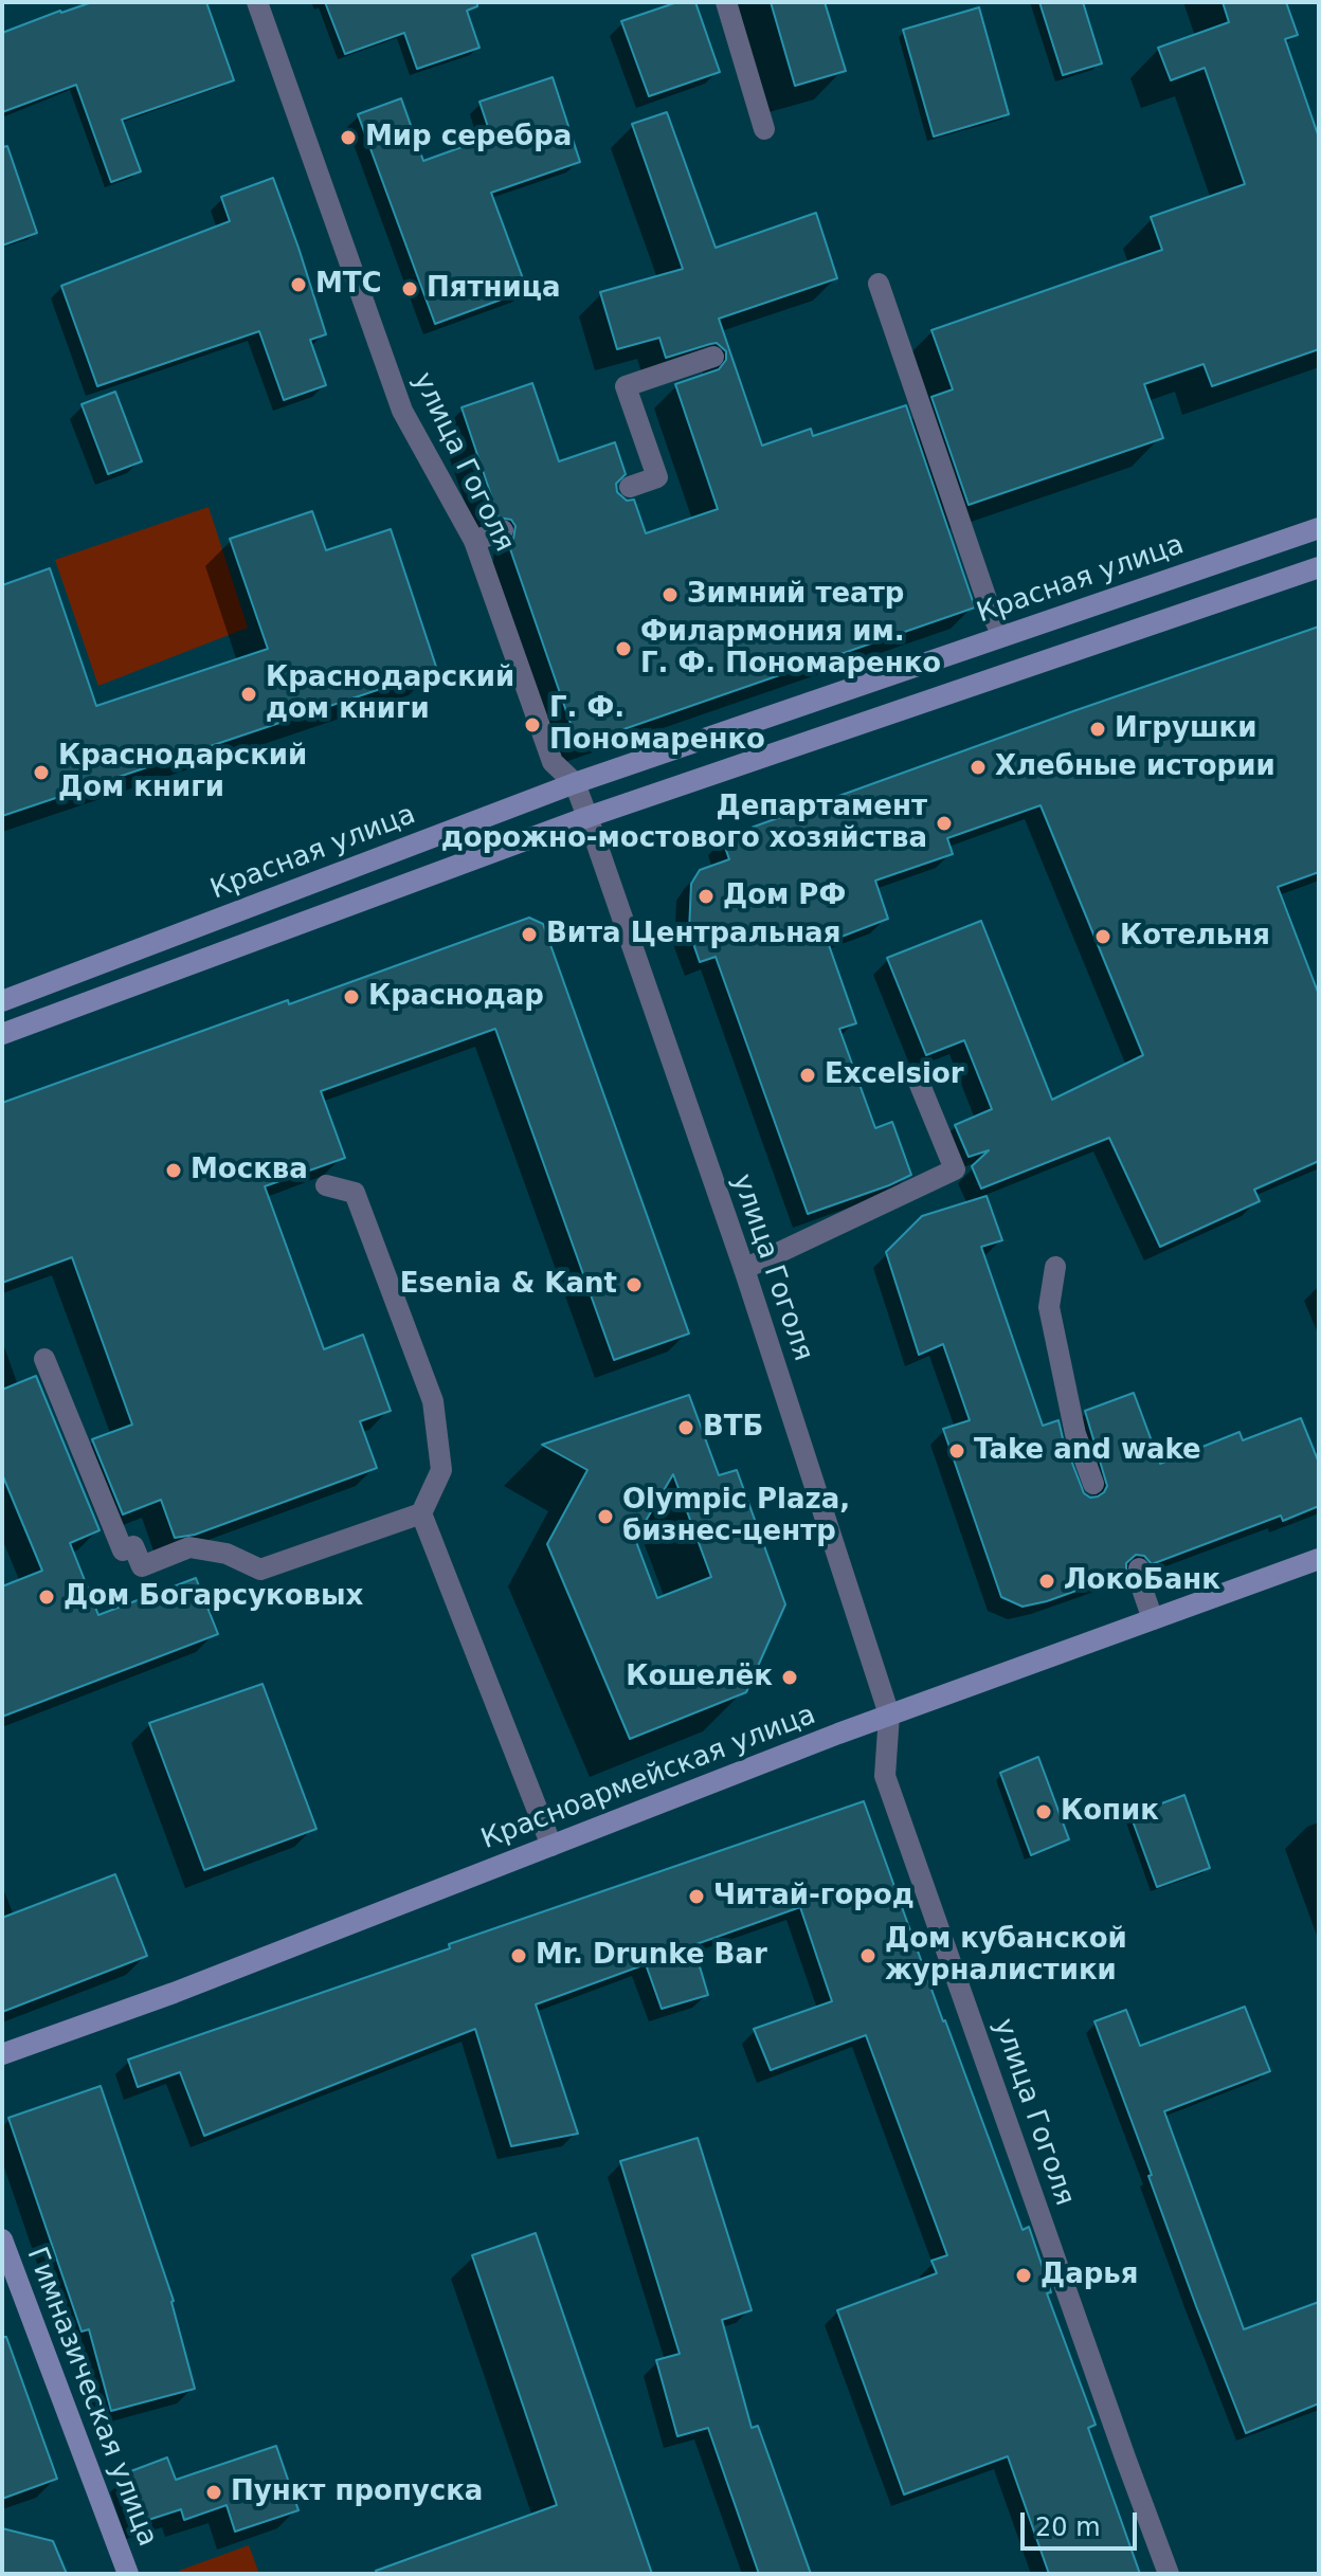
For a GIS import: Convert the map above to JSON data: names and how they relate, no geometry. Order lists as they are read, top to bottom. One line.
{"streets":{"main road":["Красная улица","Красноармейская улица","Гимназическая улица"],"street":["улица Гоголя"]},"crossings":[["улица Гоголя","Красная улица"],["улица Гоголя","Красноармейская улица"]],"places":["Мир серебра","МТС","Пятница","Зимний театр","Филармония им. Г. Ф. Пономаренко","Краснодарский дом книги","Г. Ф. Пономаренко","Игрушки","Хлебные истории","Краснодарский Дом книги","Департамент дорожно-мостового хозяйства","Дом РФ","Вита Центральная","Котельня","Краснодар","Excelsior","Москва","Esenia & Kant","ВТБ","Take and wake","Olympic Plaza, бизнес-центр","ЛокоБанк","Дом Богарсуковых","Кошелёк","Копик","Читай-город","Mr. Drunke Bar","Дом кубанской журналистики","Дарья","Пункт пропуска"],"scale_bar":"20 m"}
